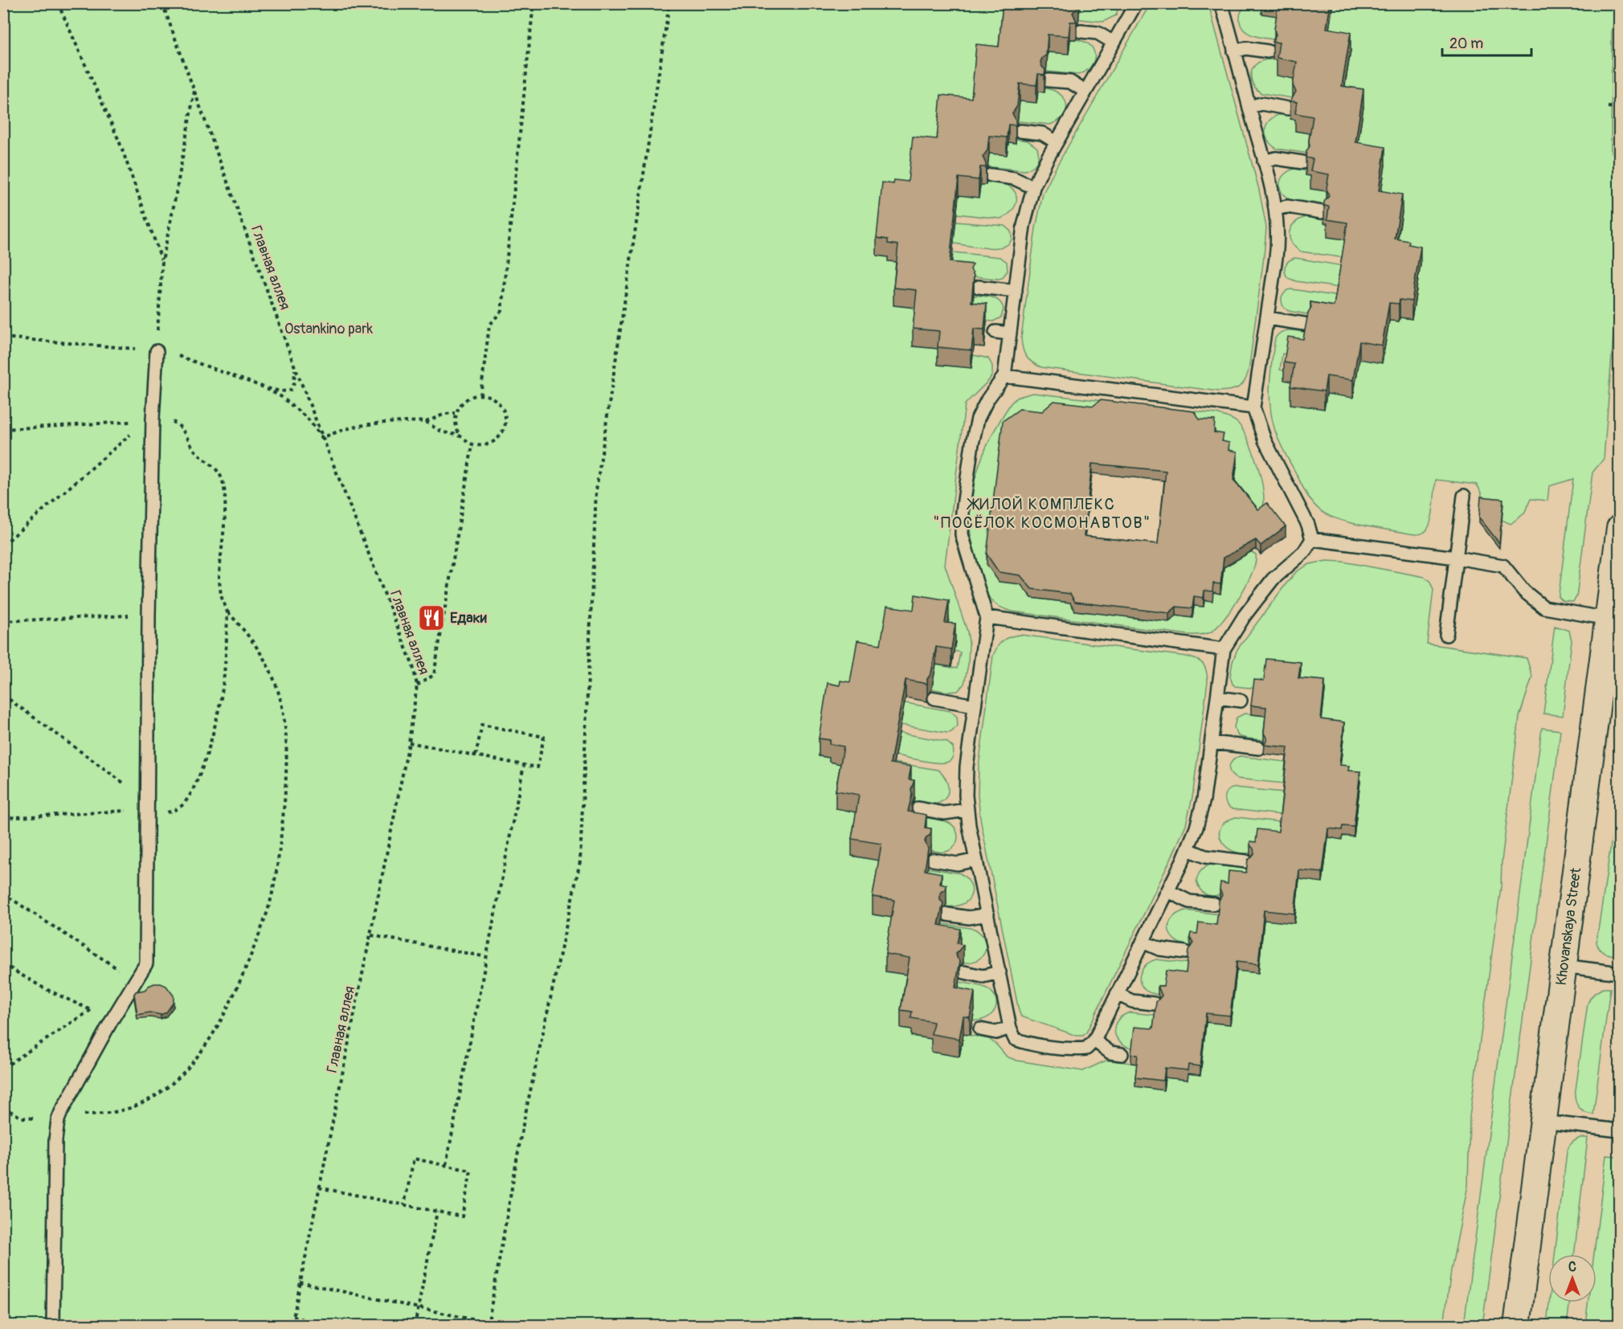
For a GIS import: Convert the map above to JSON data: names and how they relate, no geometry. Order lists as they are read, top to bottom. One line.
{"streets":{"street":["Khovanskaya Street"],"path":["Главная аллея"]},"districts":["ЖИЛОЙ КОМПЛЕКС \"ПОСЁЛОК КОСМОНАВТОВ\""],"parks":["Ostankino park"],"places":{"restaurant":["Едаки"]},"scale_bar":"20 m","north":"top"}
